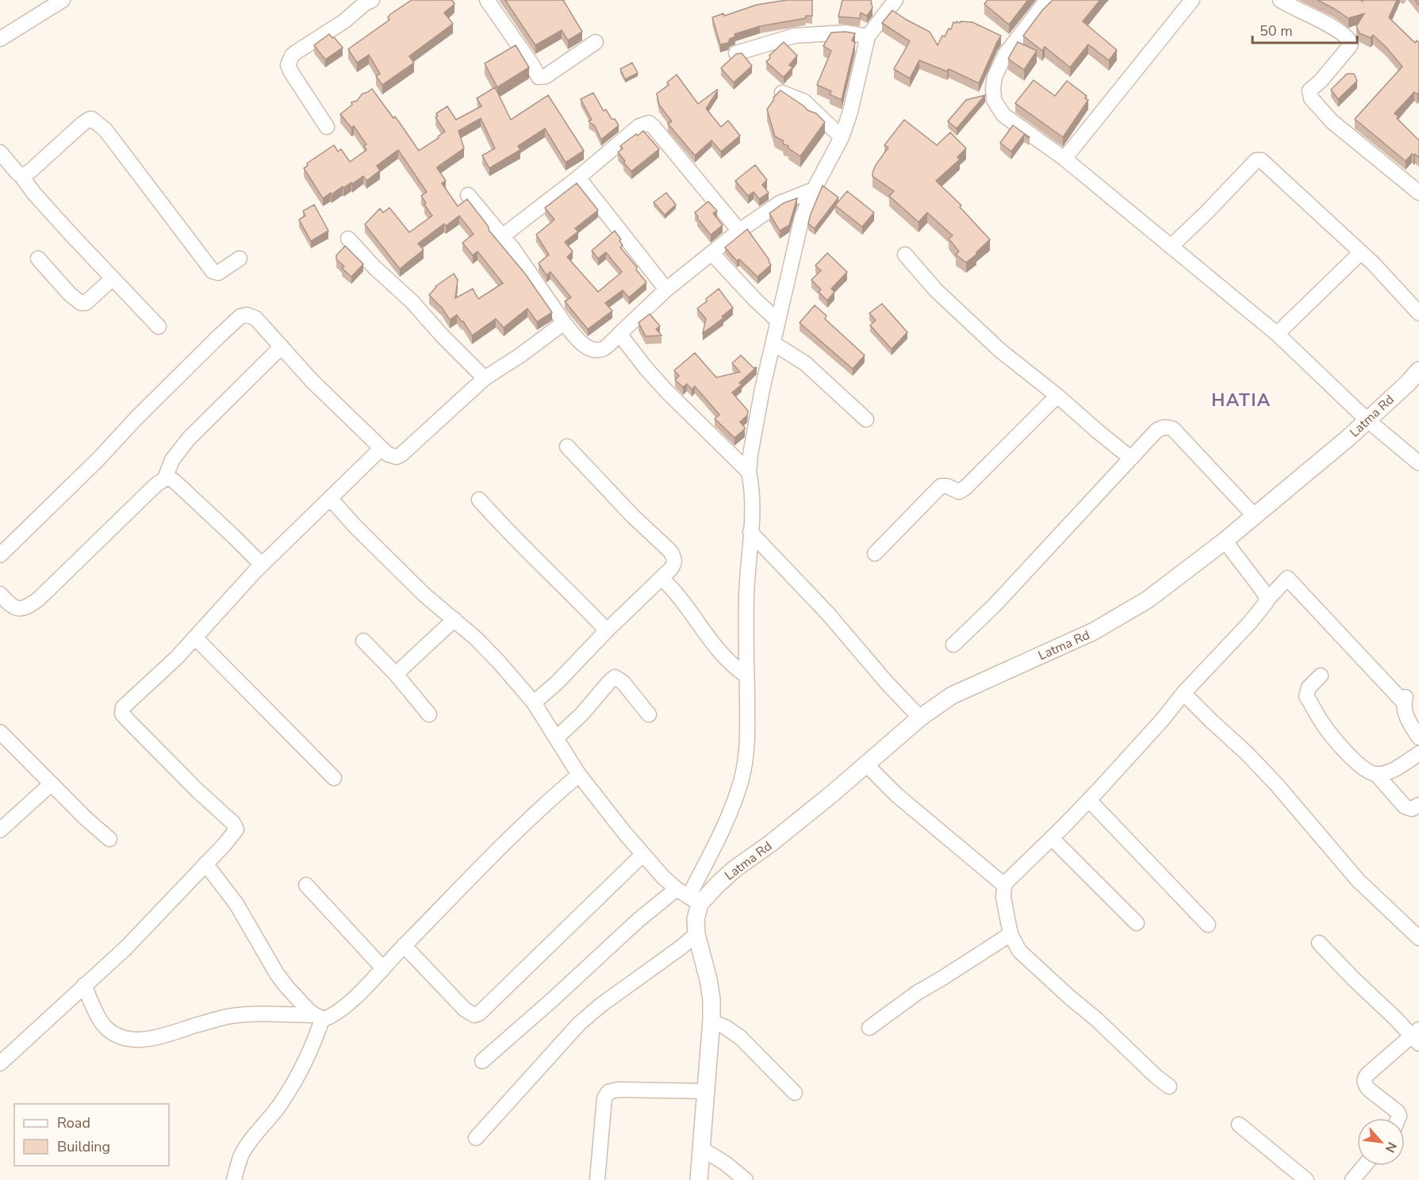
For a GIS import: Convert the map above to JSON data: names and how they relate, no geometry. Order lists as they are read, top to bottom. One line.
{"streets":{"street":["Latma Rd"]},"districts":["HATIA"],"legend":["Road","Building"],"scale_bar":"50 m","north":"bottom right"}
